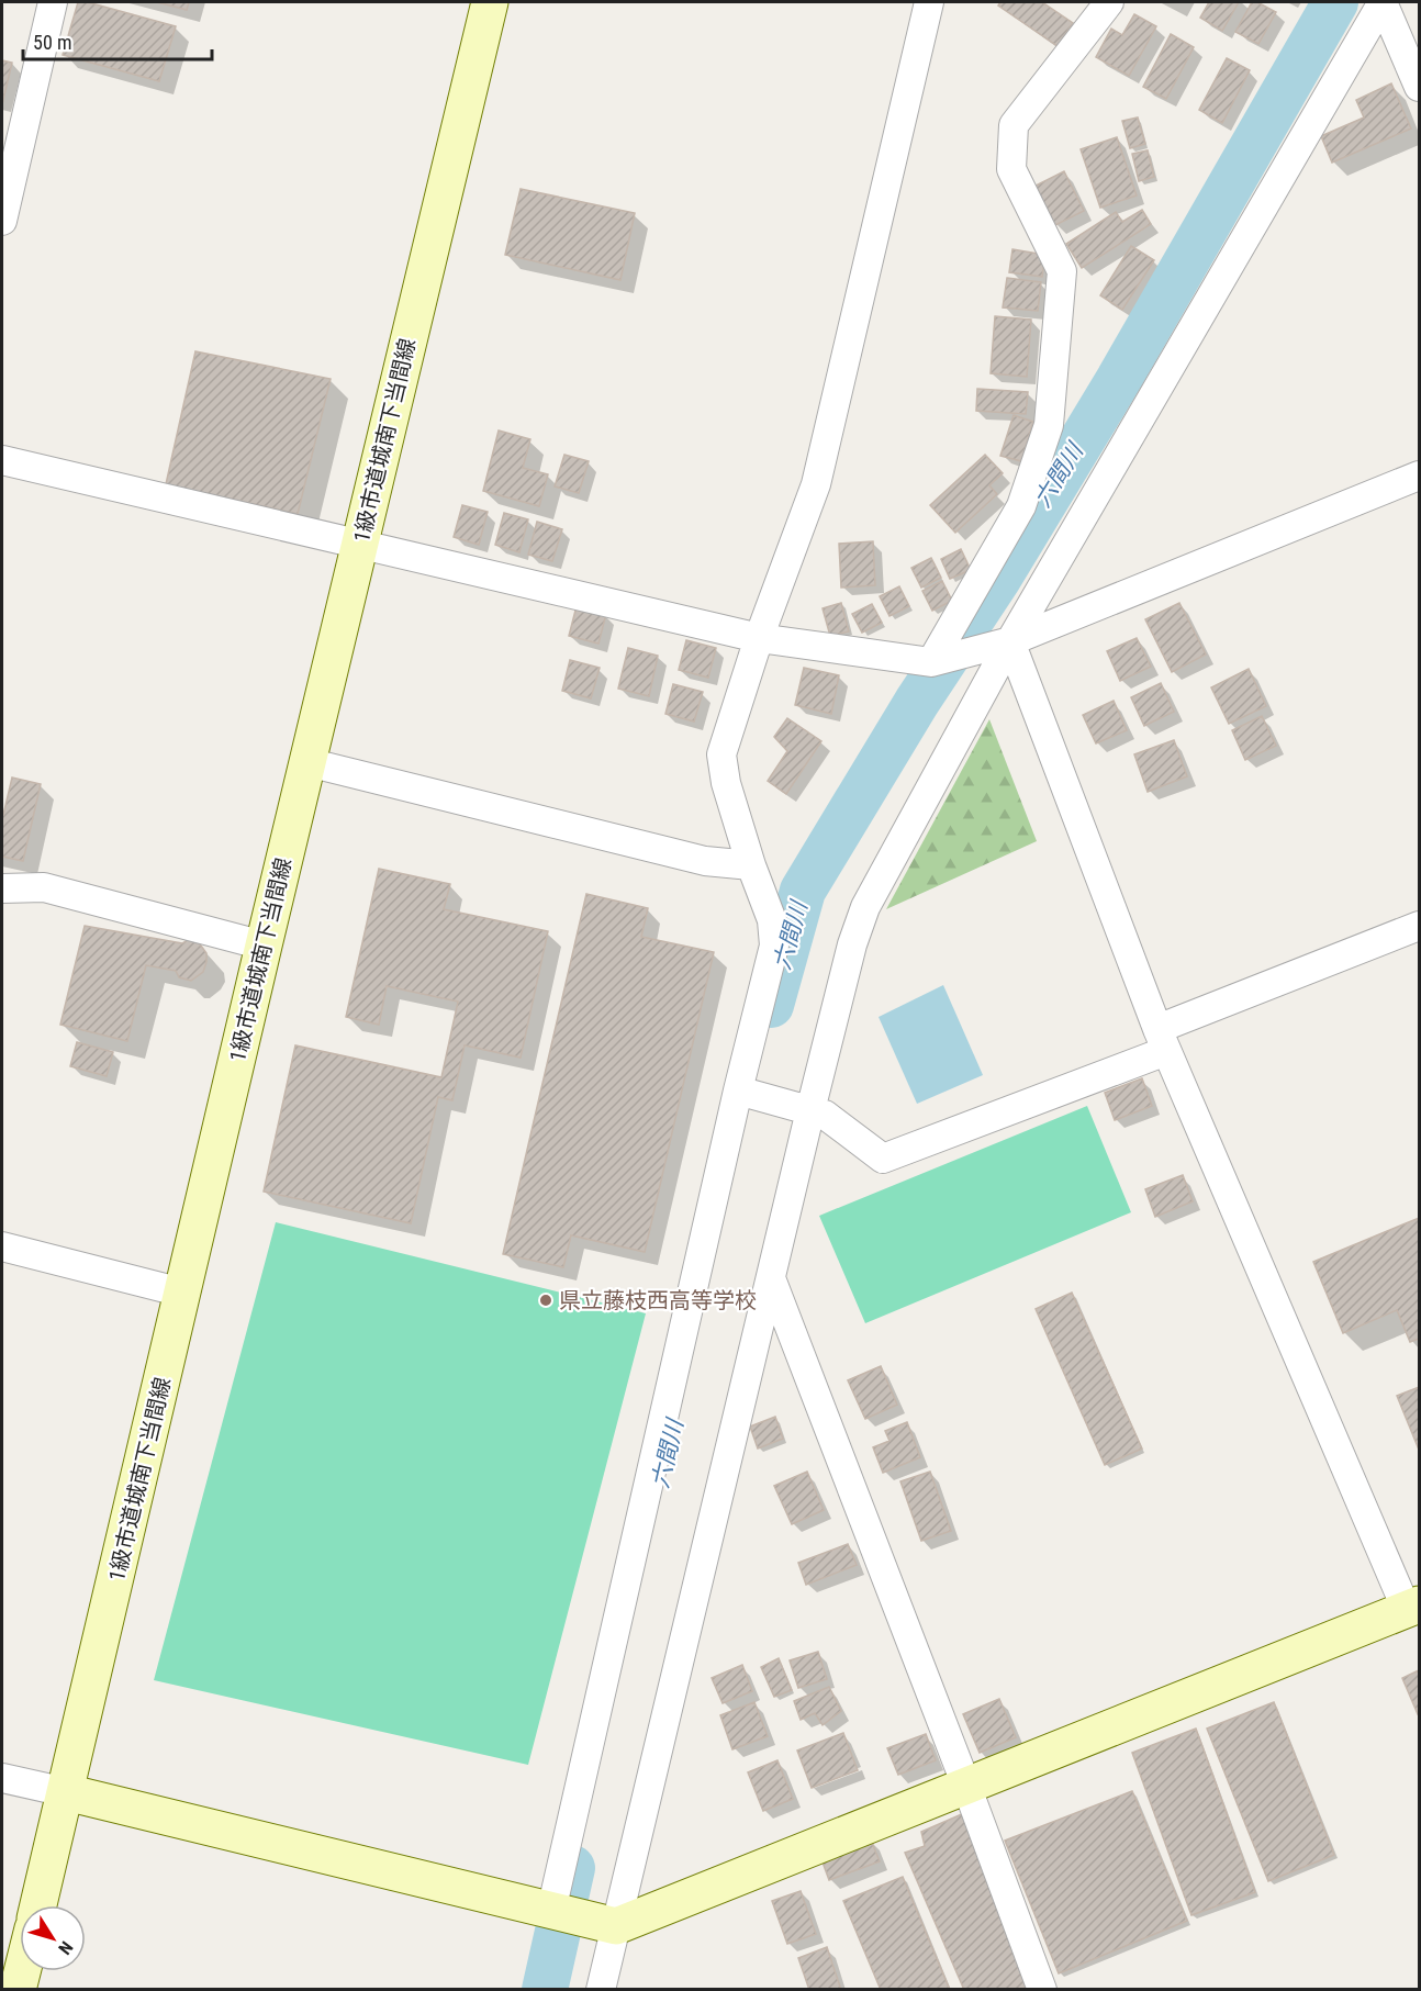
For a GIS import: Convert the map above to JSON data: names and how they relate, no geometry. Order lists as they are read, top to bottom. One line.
{"streets":{"street":["1級市道城南下当間線"]},"water":["六間川"],"places":["県立藤枝西高等学校"],"scale_bar":"50 m","north":"bottom right"}
